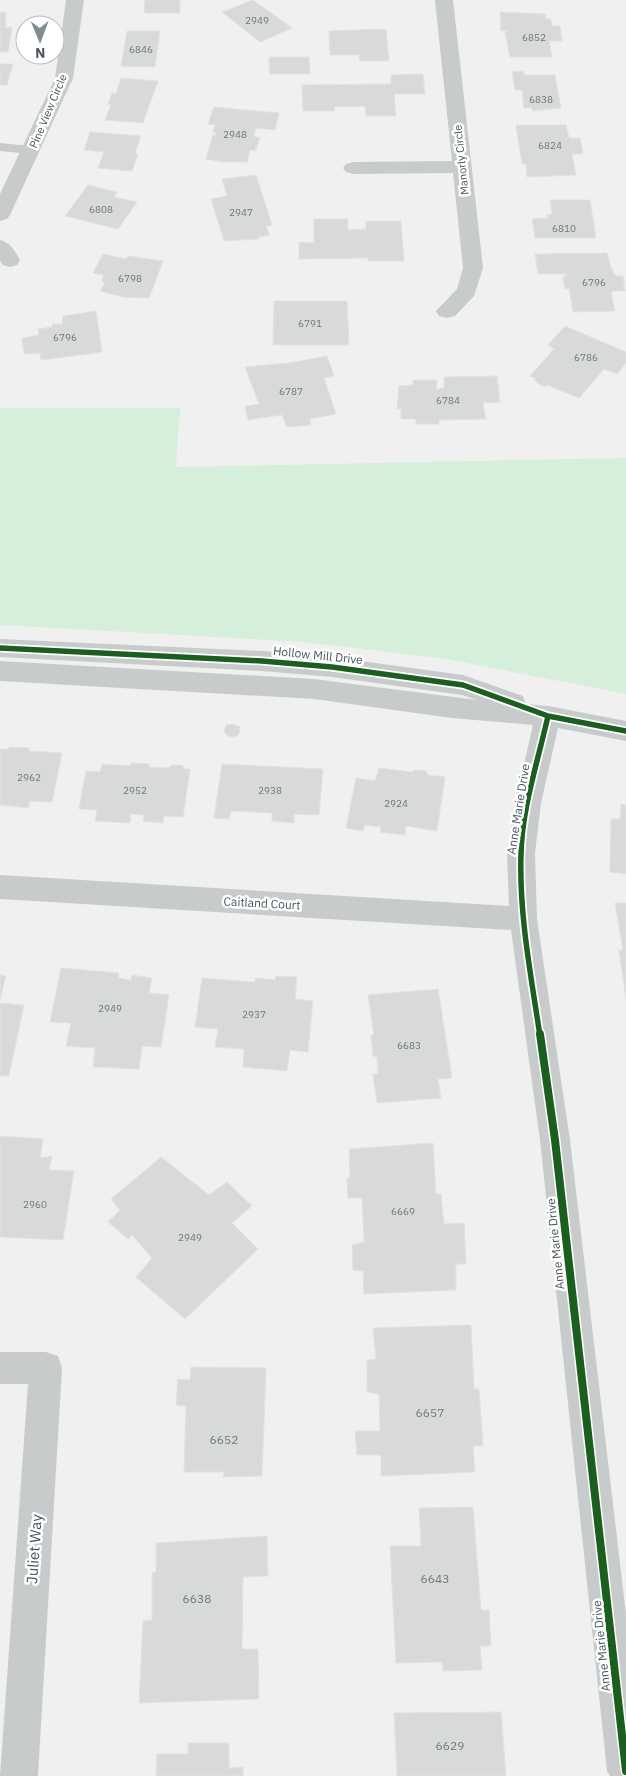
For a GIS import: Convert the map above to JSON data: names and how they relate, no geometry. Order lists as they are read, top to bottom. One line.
{"streets":{"street":["Pine View Circle","Manorly Circle","Hollow Mill Drive","Anne Marie Drive","Caitland Court","Juliet Way"]},"crossings":[["Hollow Mill Drive","Anne Marie Drive"],["Anne Marie Drive","Caitland Court"]],"house_numbers":["2949","6852","6846","6838","2948","6824","6808","2947","6810","6798","6796","6791","6796","6786","6787","6784","2962","2952","2938","2924","2949","2937","6683","2960","6669","2949","6657","6652","6643","6638","6629"],"north":"bottom"}
